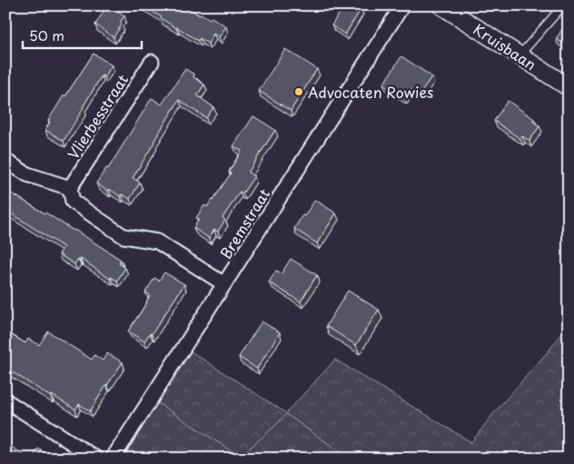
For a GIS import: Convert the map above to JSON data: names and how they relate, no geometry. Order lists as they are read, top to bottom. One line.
{"streets":{"street":["Kruisbaan","Vlierbesstraat","Bremstraat"]},"places":["Advocaten Rowies"],"scale_bar":"50 m"}
